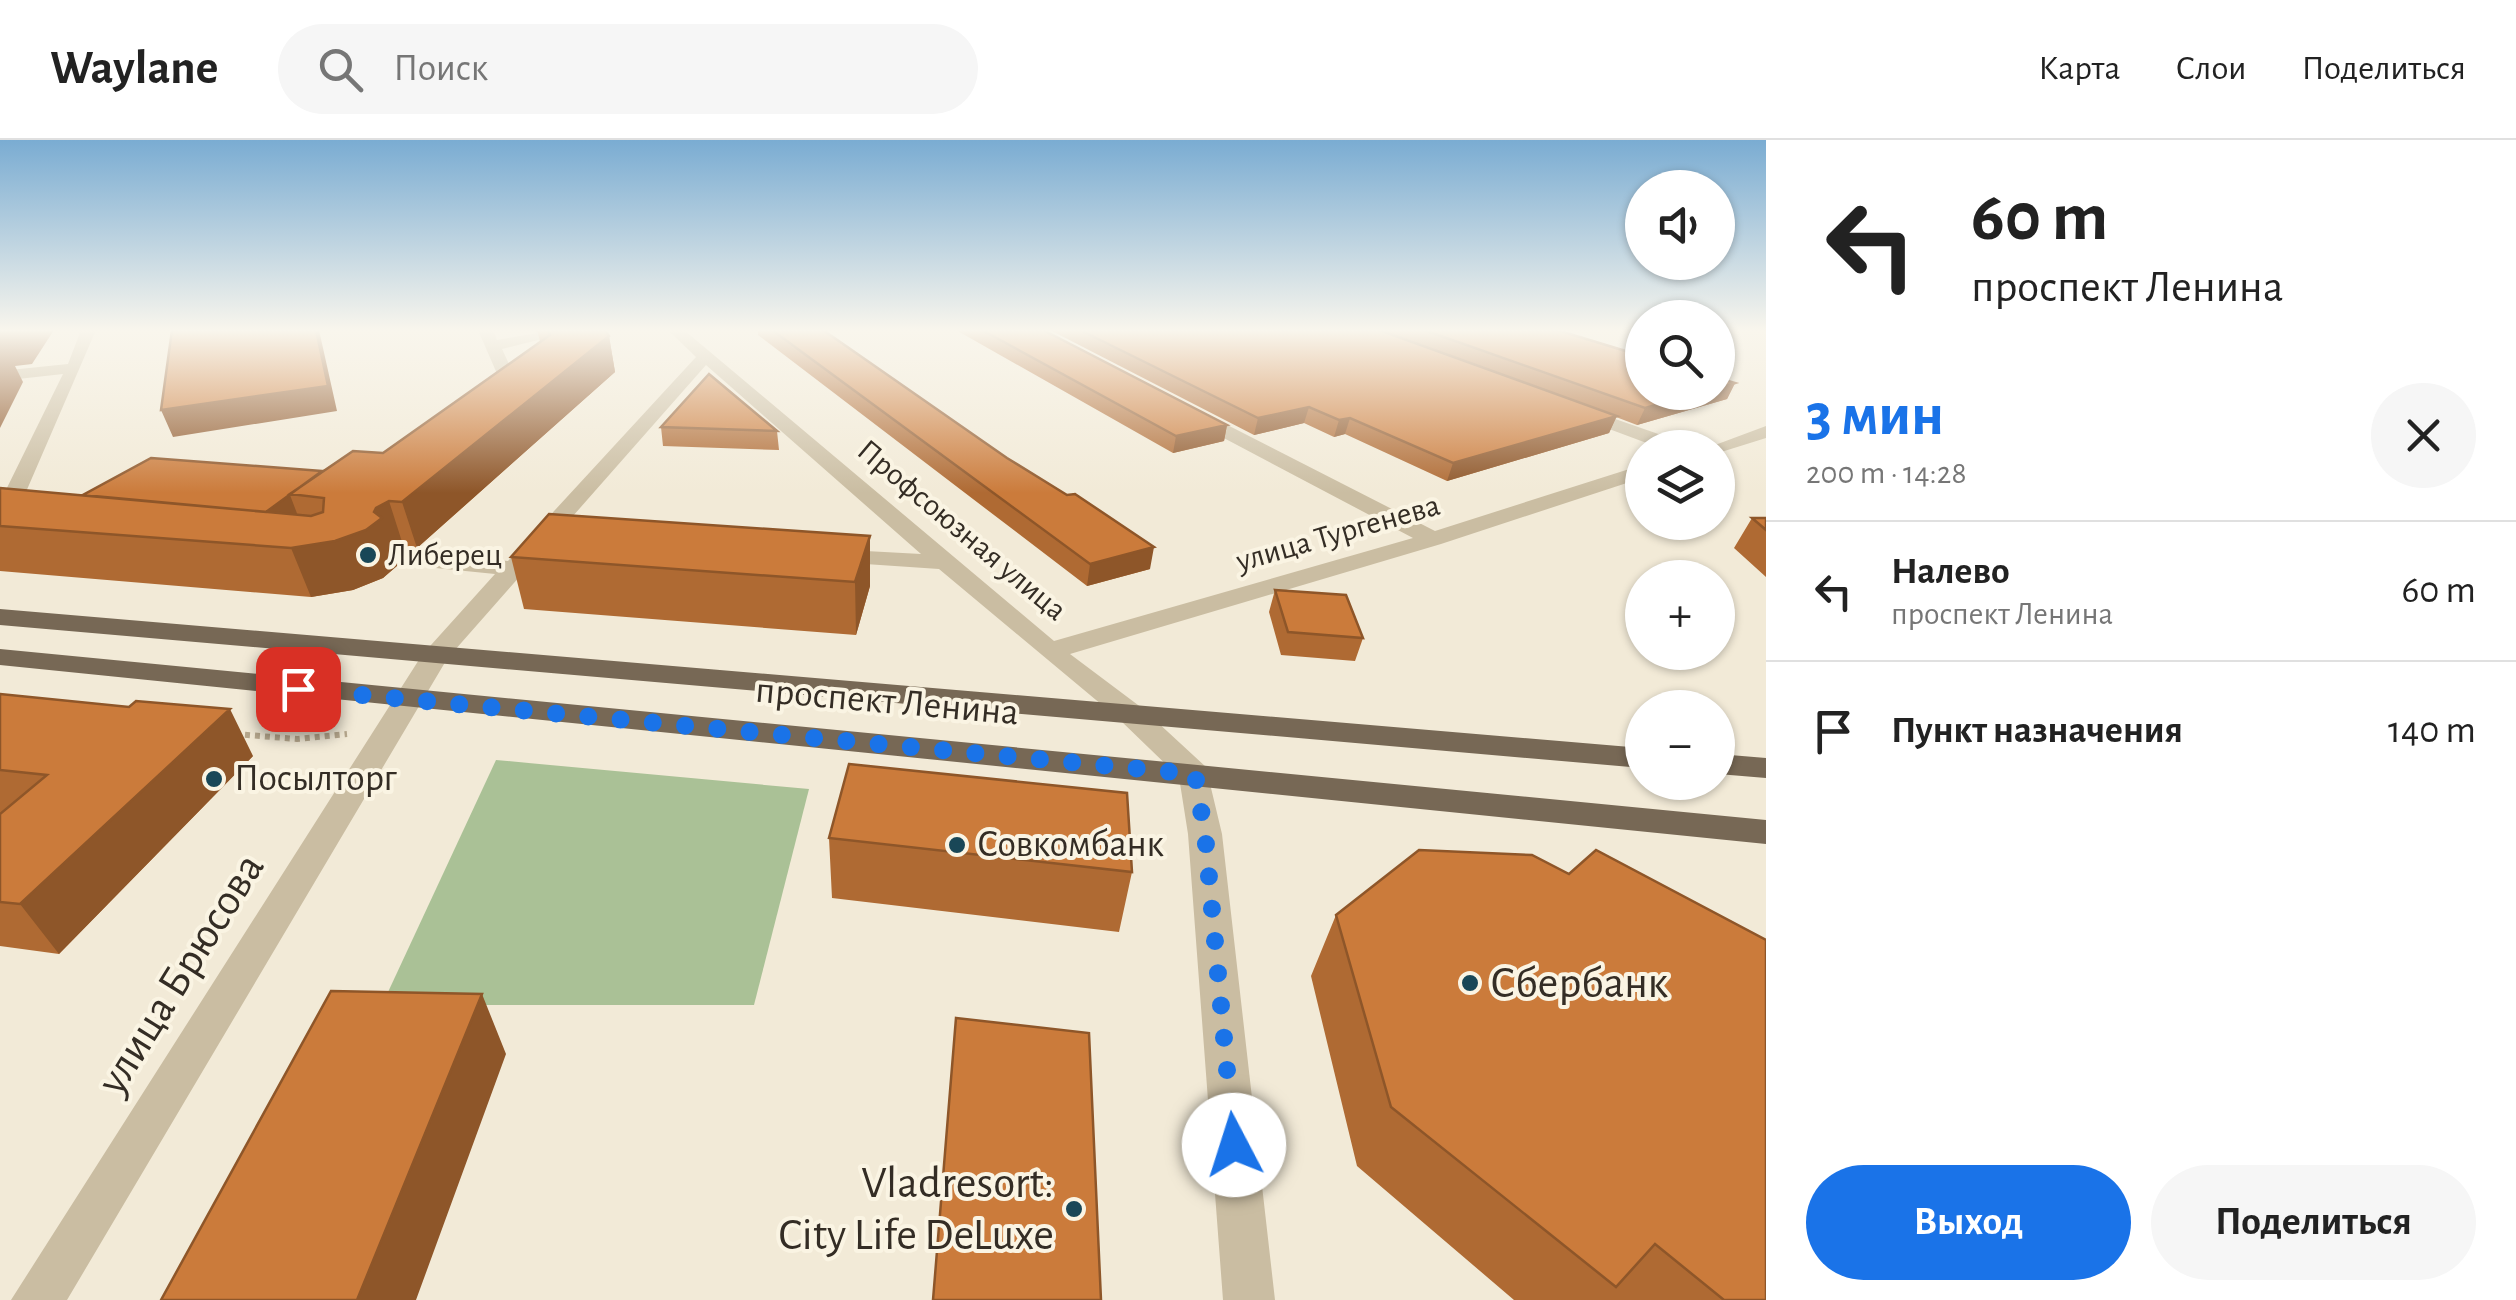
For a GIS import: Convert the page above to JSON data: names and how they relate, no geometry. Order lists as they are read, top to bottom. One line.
{"streets":{"main road":["проспект Ленина"],"street":["Профсоюзная улица","улица Тургенева","улица Брюсова"]},"crossings":[["Профсоюзная улица","улица Тургенева"],["Профсоюзная улица","проспект Ленина"],["проспект Ленина","улица Брюсова"]],"places":["Либерец","Посылторг","Совкомбанк","Сбербанк","Vladresort: City Life DeLuxe"],"page":{"header":"Waylane","search":"Поиск","nav":["Карта","Слои","Поделиться"],"turn":["60 m","проспект Ленина"],"map_buttons":["+","−"],"heading":["3 мин","200 m · 14:28"],"list":[{"name":"Налево","note":"проспект Ленина","value":"60 m"},{"name":"Пункт назначения","value":"140 m"}],"buttons":["Выход","Поделиться"]}}
